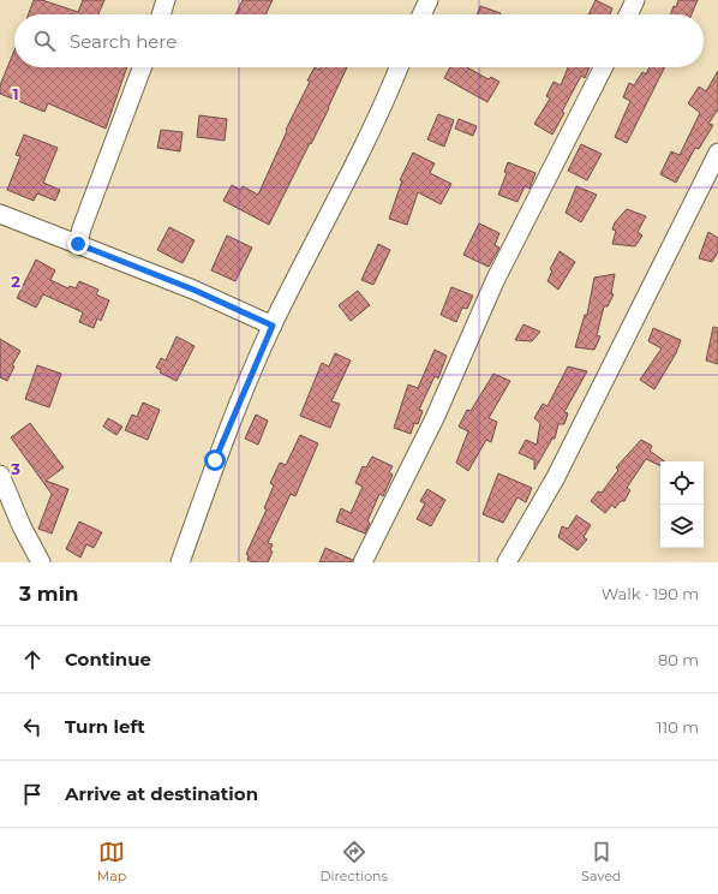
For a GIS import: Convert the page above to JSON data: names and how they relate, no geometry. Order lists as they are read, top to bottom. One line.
{"page":{"search":"Search here","heading":["3 min","Walk · 190 m"],"list":[["Continue","80 m"],["Turn left","110 m"],"Arrive at destination"],"nav":["Map","Directions","Saved"]},"grid":{"rows":["1","2","3"]}}
